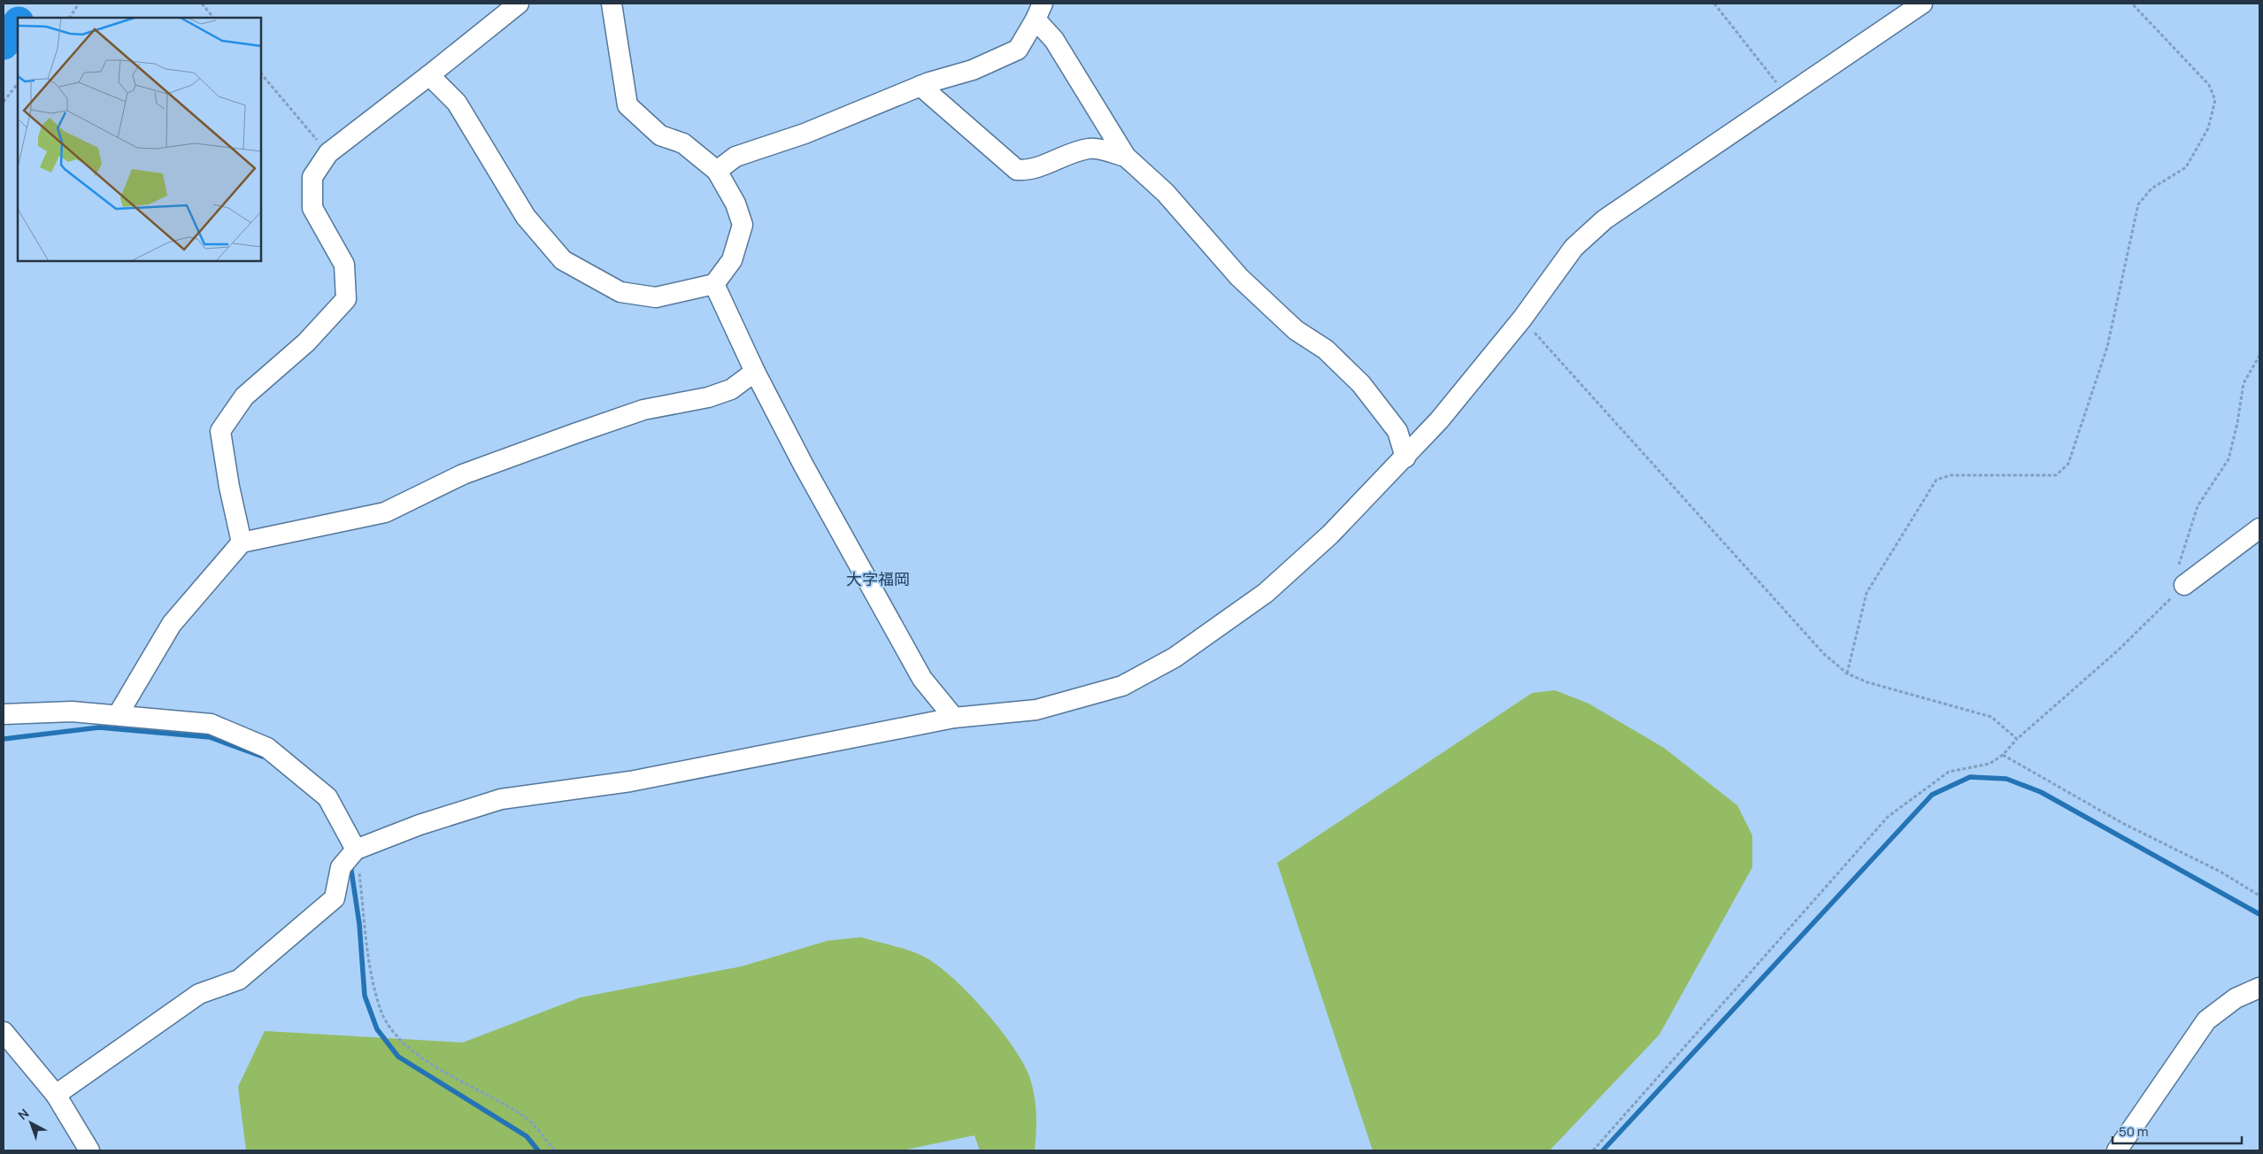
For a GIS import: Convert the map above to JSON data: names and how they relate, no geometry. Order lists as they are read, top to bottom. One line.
{"districts":["大字福岡"],"scale_bar":"50 m","north":"top left"}
